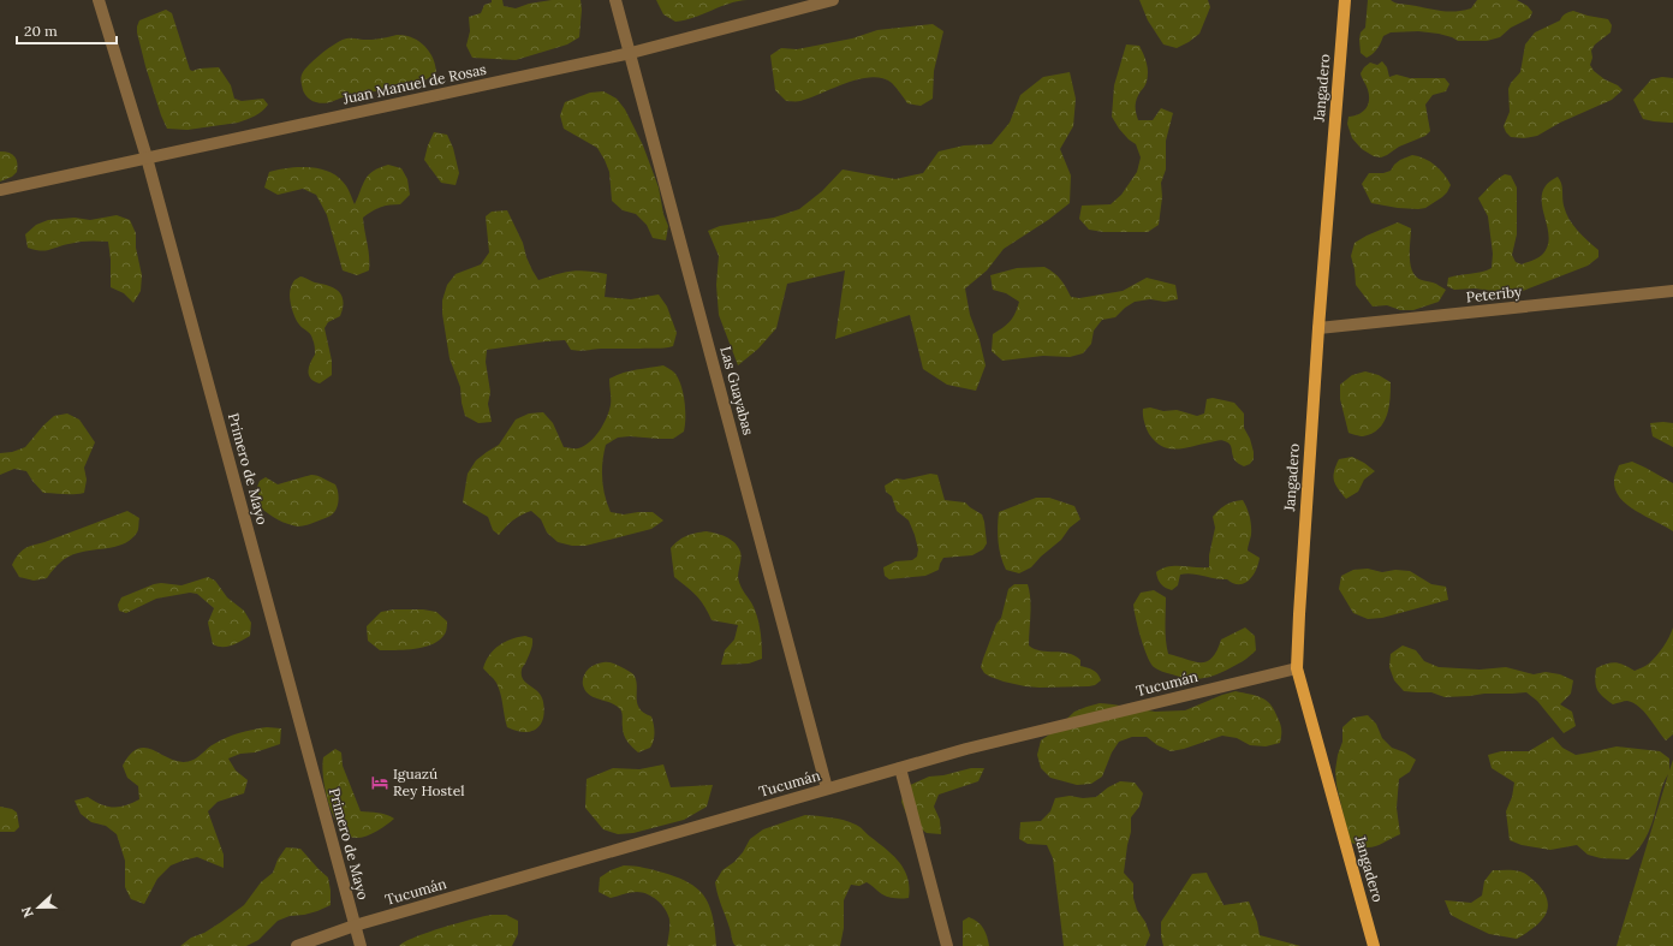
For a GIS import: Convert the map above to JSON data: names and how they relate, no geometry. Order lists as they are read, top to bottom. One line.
{"streets":{"main road":["Jangadero"],"street":["Juan Manuel de Rosas","Peteriby","Las Guayabas","Primero de Mayo","Tucumán"]},"crossings":[["Juan Manuel de Rosas","Las Guayabas"],["Juan Manuel de Rosas","Primero de Mayo"],["Jangadero","Peteriby"],["Jangadero","Tucumán"],["Las Guayabas","Tucumán"],["Primero de Mayo","Tucumán"]],"places":{"hotel":["Iguazú Rey Hostel"]},"scale_bar":"20 m","north":"left"}
